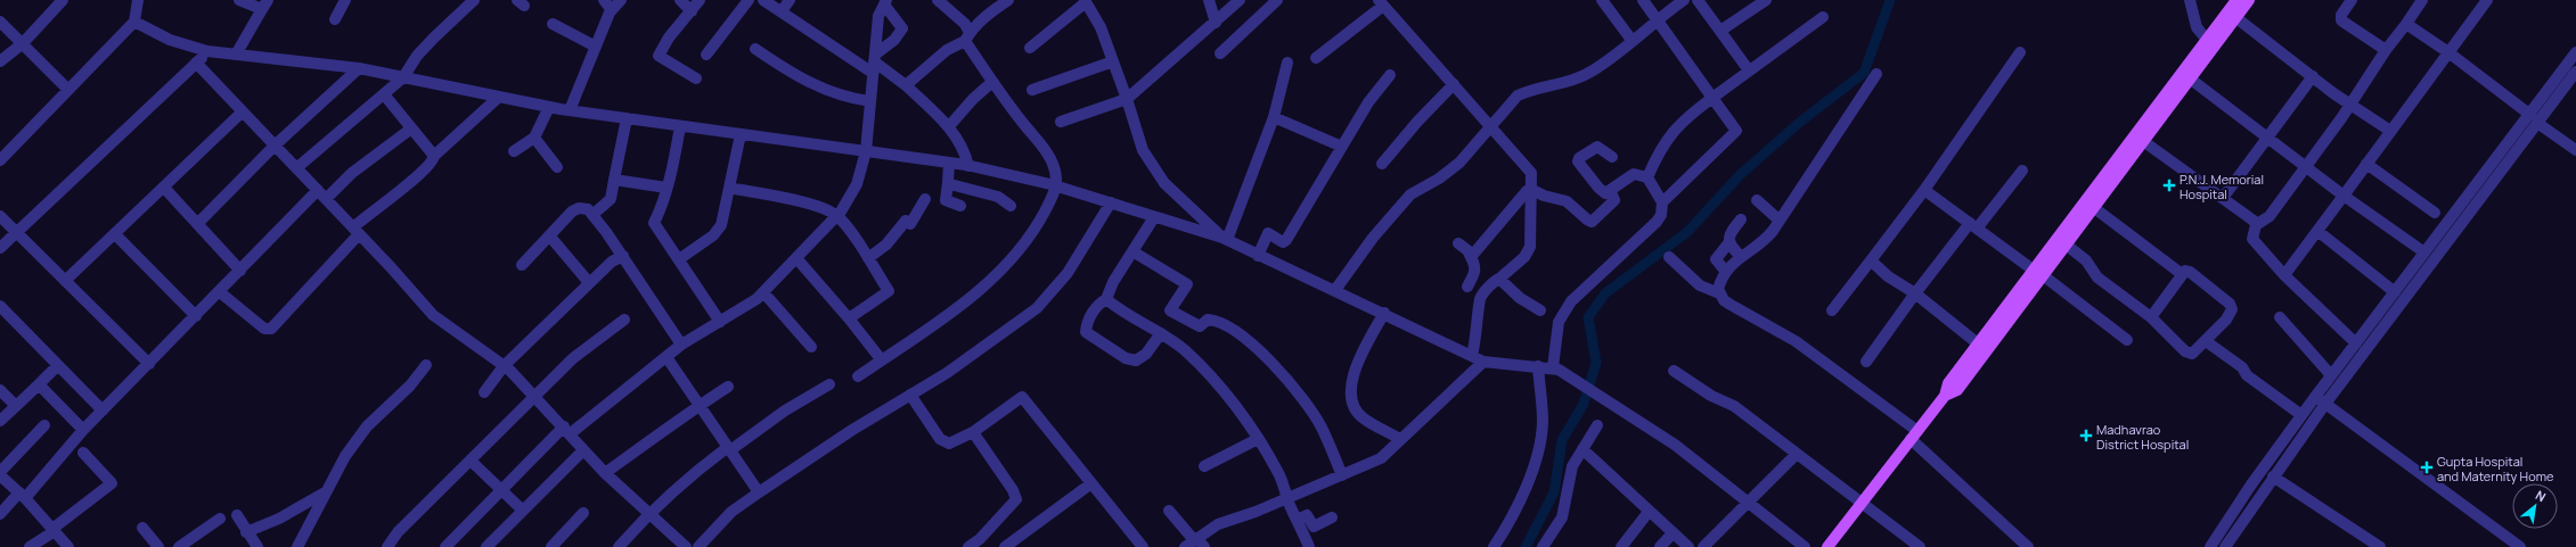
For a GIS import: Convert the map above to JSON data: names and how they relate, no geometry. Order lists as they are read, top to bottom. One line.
{"places":{"health":["P.N.J. Memorial Hospital","Madhavrao District Hospital","Gupta Hospital and Maternity Home"]},"north":"top right"}
